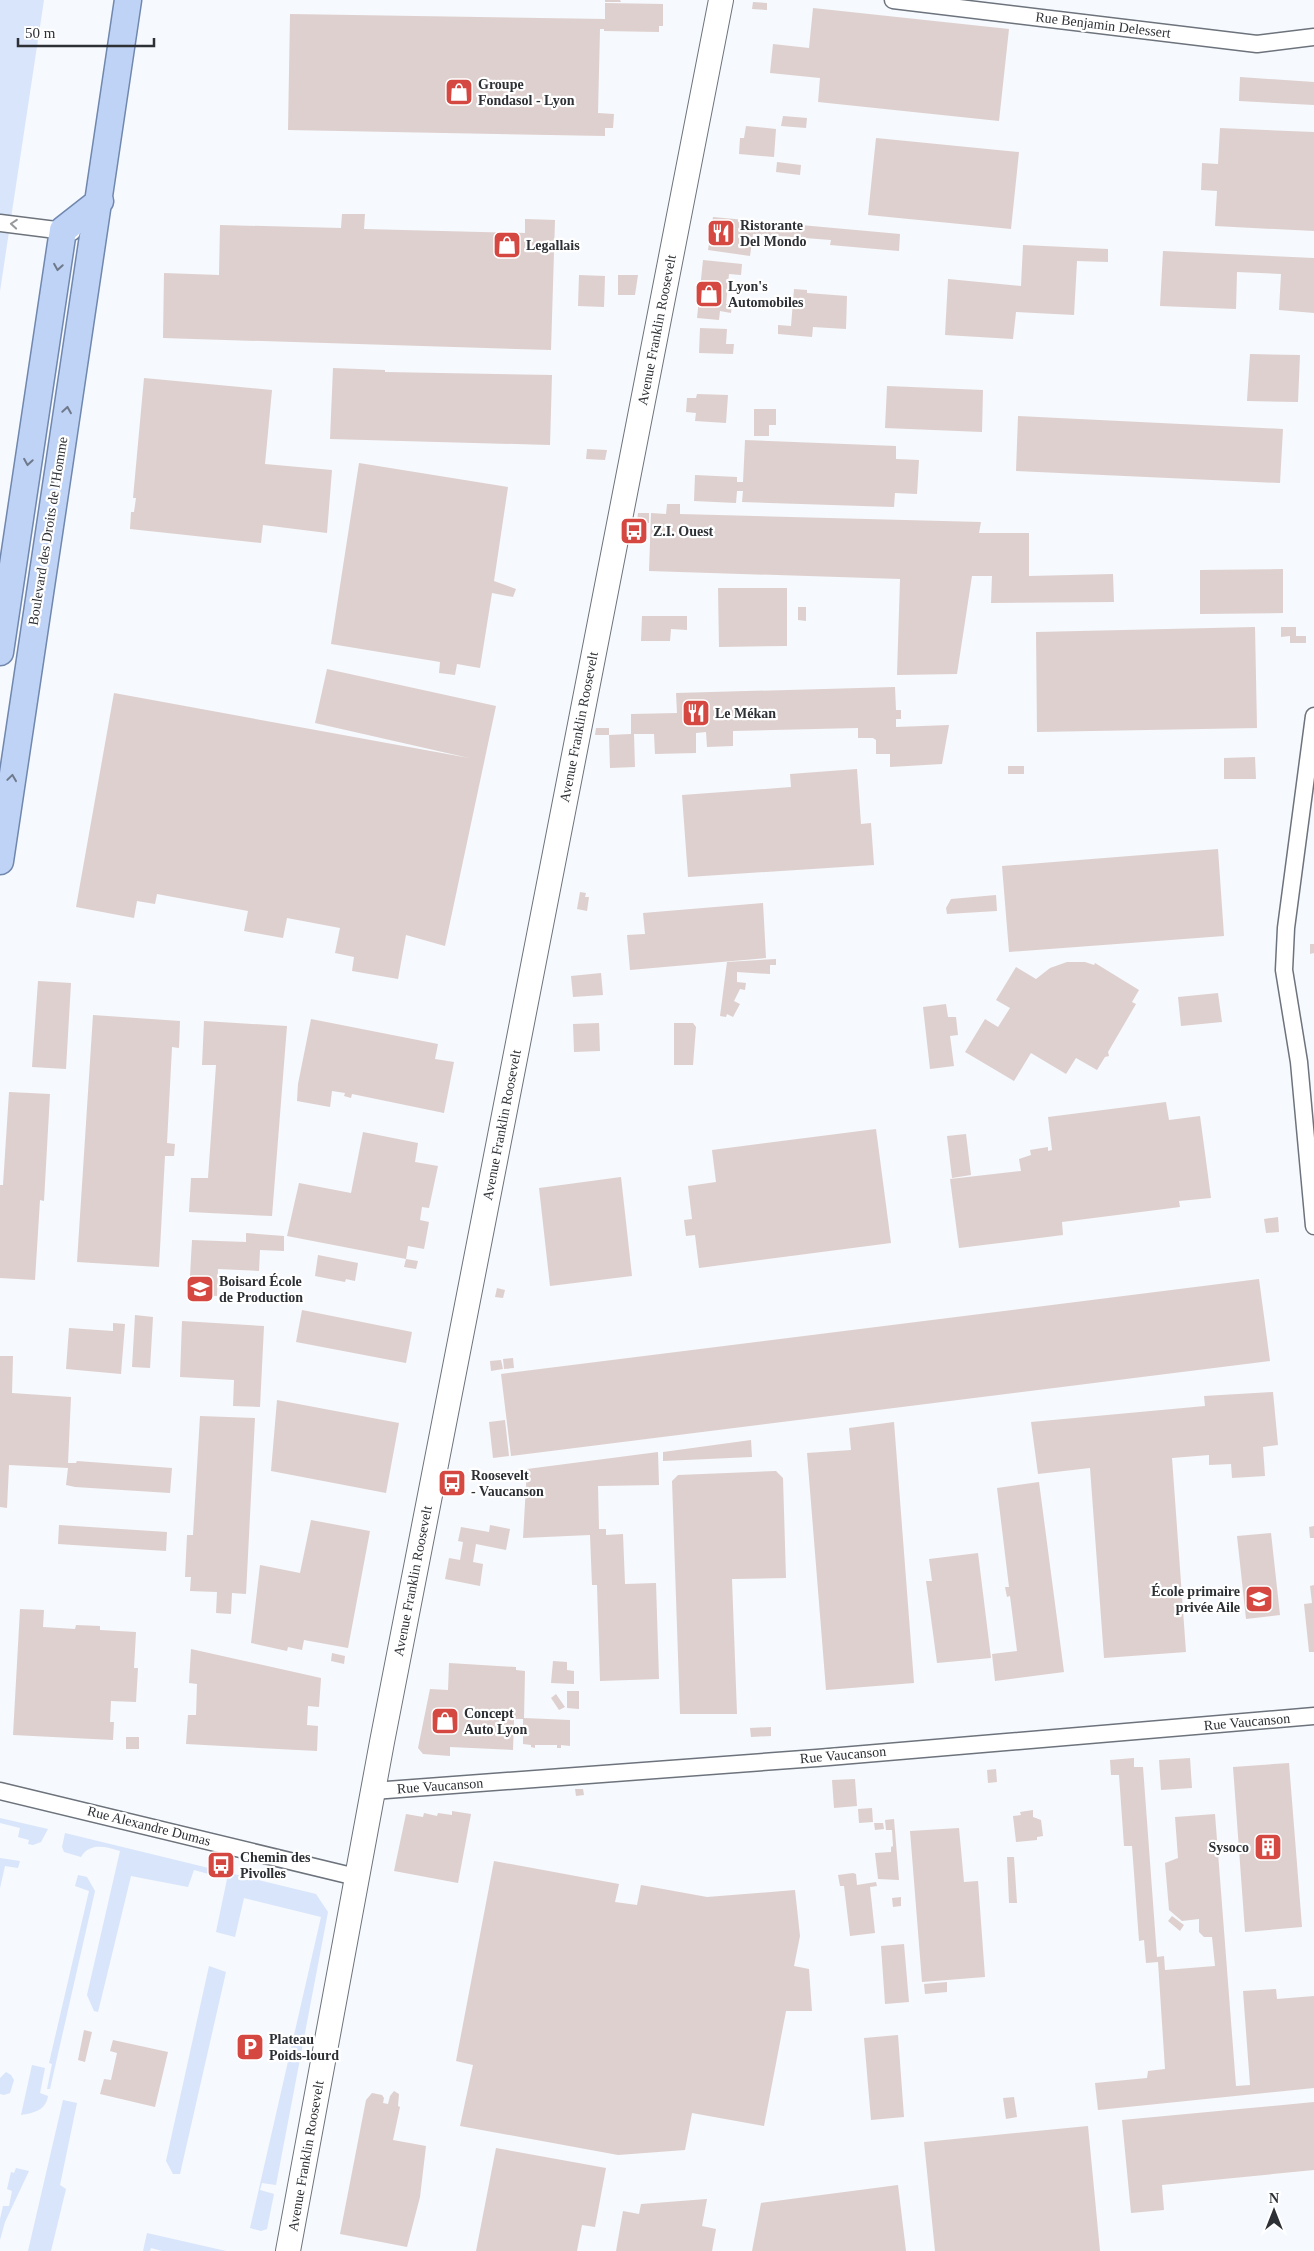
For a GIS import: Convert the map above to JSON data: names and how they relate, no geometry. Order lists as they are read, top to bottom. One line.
{"streets":{"main road":["Boulevard des Droits de l'Homme"],"street":["Rue Benjamin Delessert","Avenue Franklin Roosevelt","Rue Vaucanson","Rue Alexandre Dumas"]},"crossings":[["Avenue Franklin Roosevelt","Rue Vaucanson"],["Avenue Franklin Roosevelt","Rue Alexandre Dumas"]],"places":{"shop":["Groupe Fondasol - Lyon","Legallais","Lyon's Automobiles","Concept Auto Lyon"],"restaurant":["Ristorante Del Mondo","Le Mékan"],"bus stop":["Z.I. Ouest","Roosevelt - Vaucanson","Chemin des Pivolles"],"school or university":["Boisard École de Production","École primaire privée Aile"],"building":["Sysoco"],"parking":["Plateau Poids-lourd"]},"scale_bar":"50 m","north":"top"}
